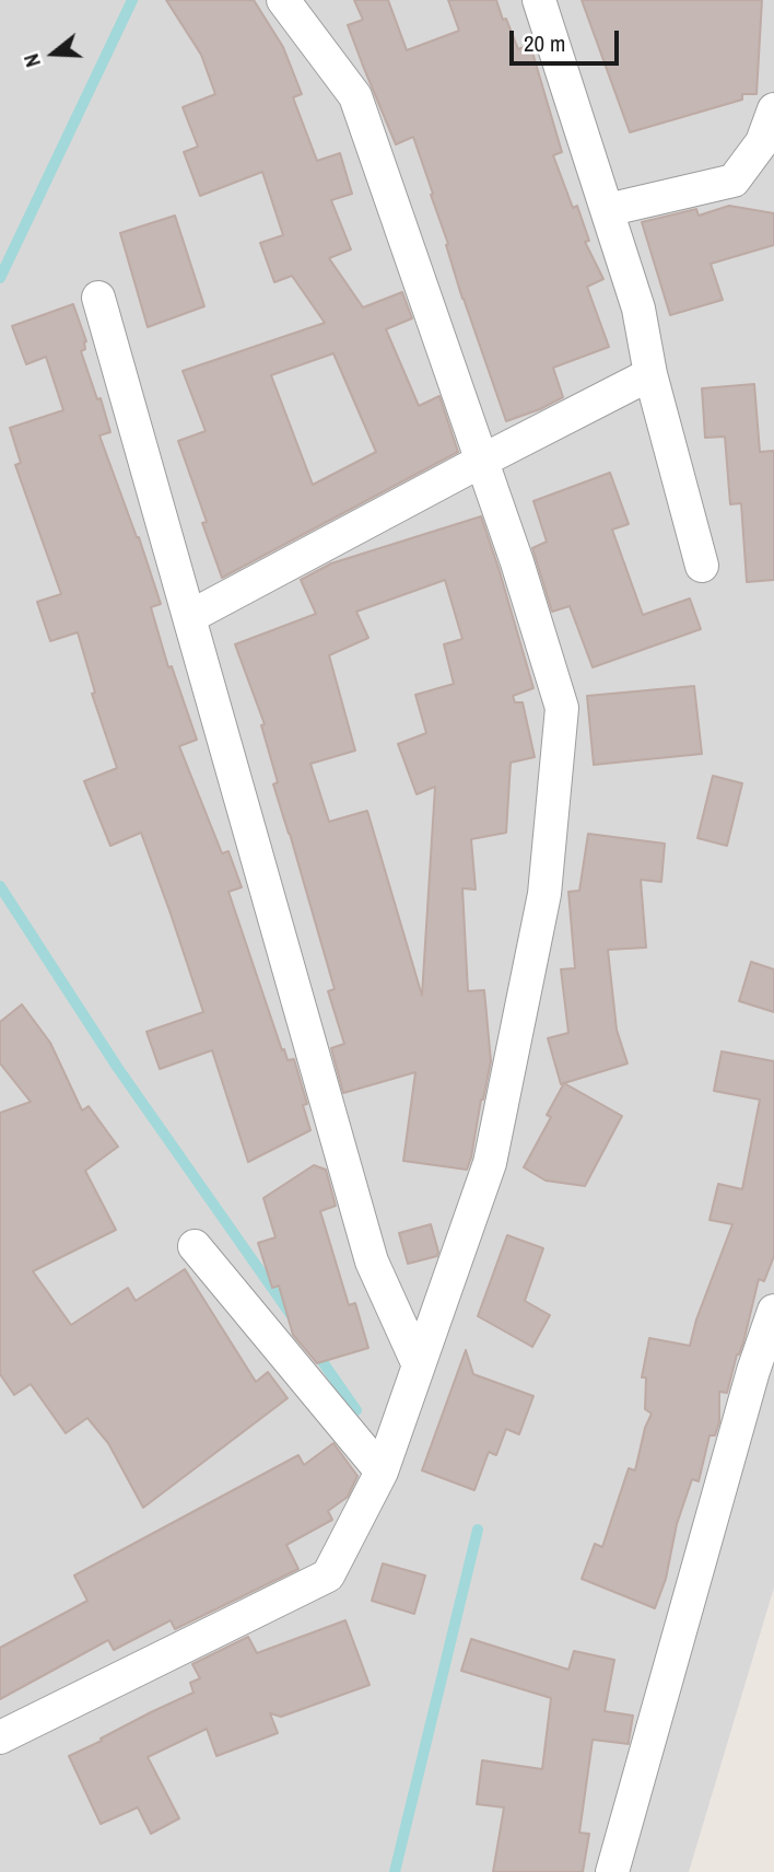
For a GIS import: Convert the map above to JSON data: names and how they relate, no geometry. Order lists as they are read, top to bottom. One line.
{"scale_bar":"20 m","north":"left"}
